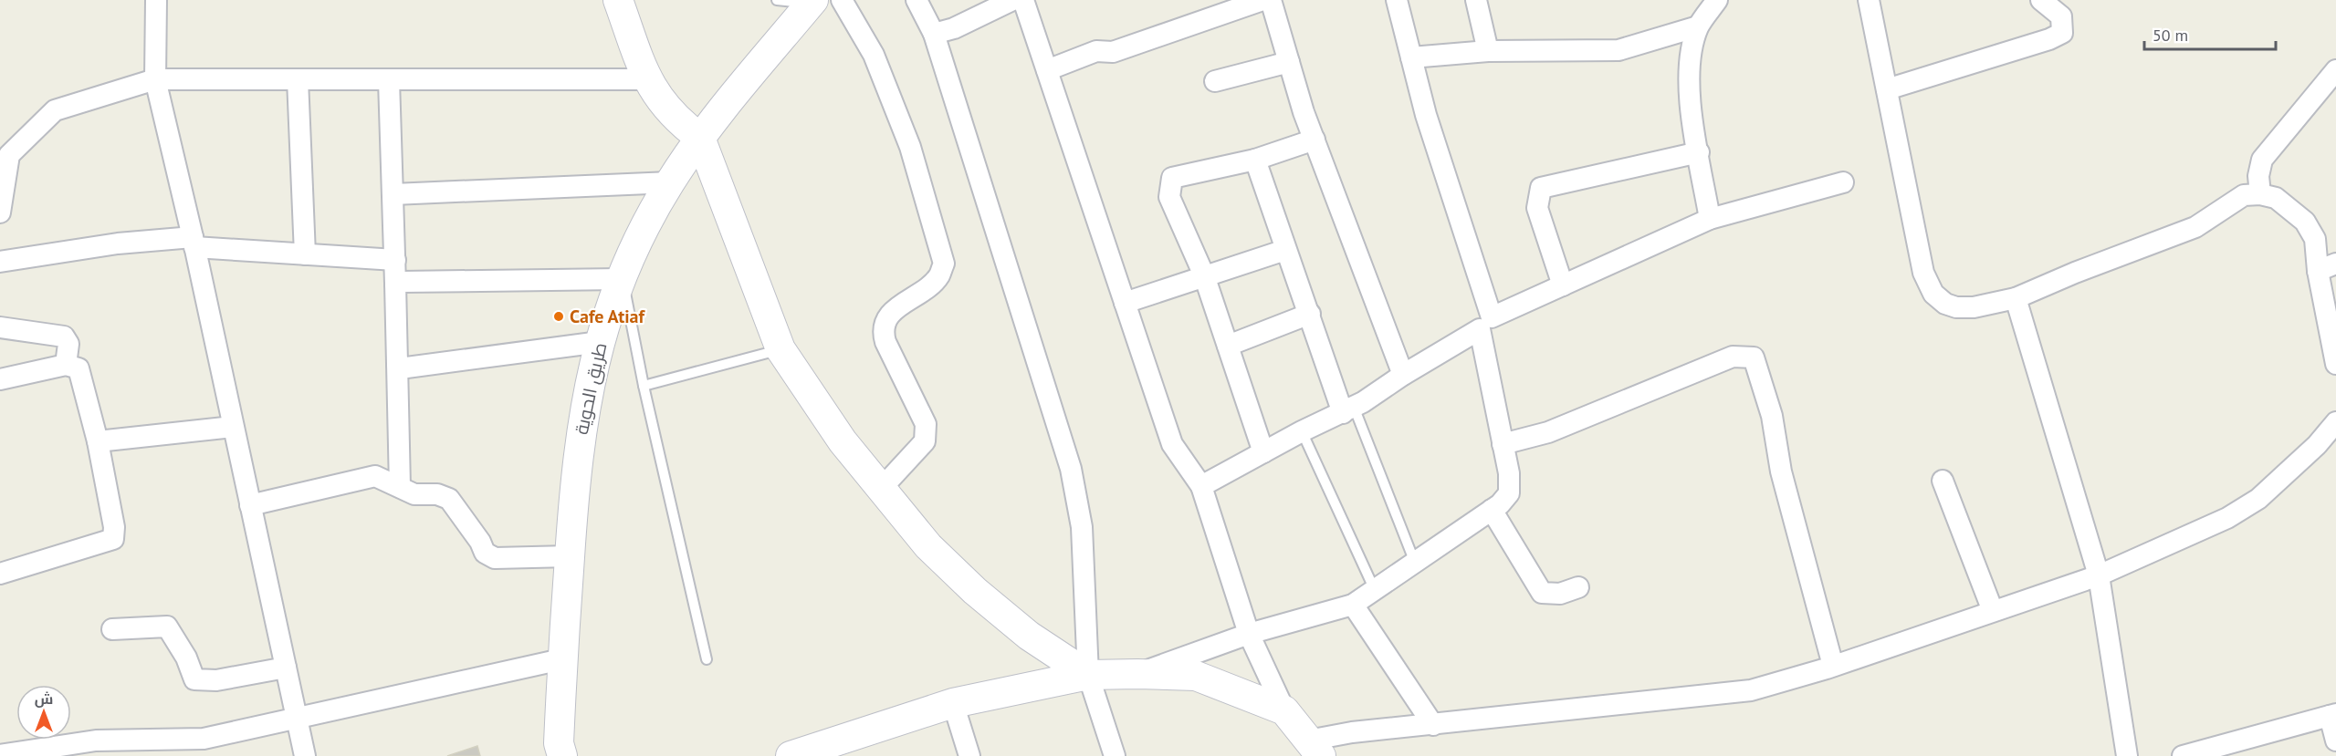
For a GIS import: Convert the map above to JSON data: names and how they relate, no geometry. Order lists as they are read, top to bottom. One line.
{"streets":{"street":["طريق الحوية"]},"places":["Cafe Atiaf"],"scale_bar":"50 m","north":"top"}
